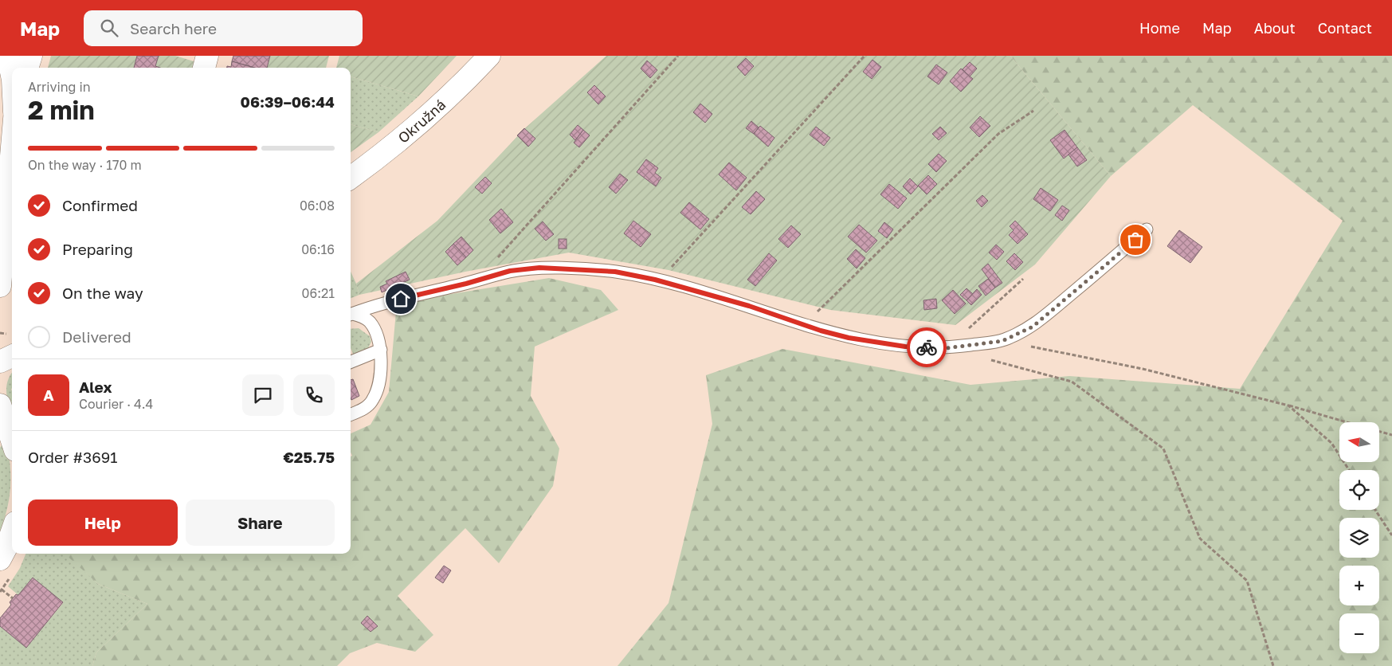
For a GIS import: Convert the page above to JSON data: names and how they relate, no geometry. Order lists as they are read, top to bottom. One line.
{"streets":{"street":["Okružná"]},"north":"left","page":{"header":"Map","search":"Search here","nav":["Home","Map","About","Contact"],"heading":["2 min","Arriving in","06:39–06:44"],"panel":["Alex","Courier · 4.4","Order #3691","€25.75"],"bar":"On the way · 170 m","list":[["Confirmed","06:08"],["Preparing","06:16"],["On the way","06:21"],"Delivered"],"round":"A","map_buttons":["+","−"],"buttons":["Help","Share"]}}
